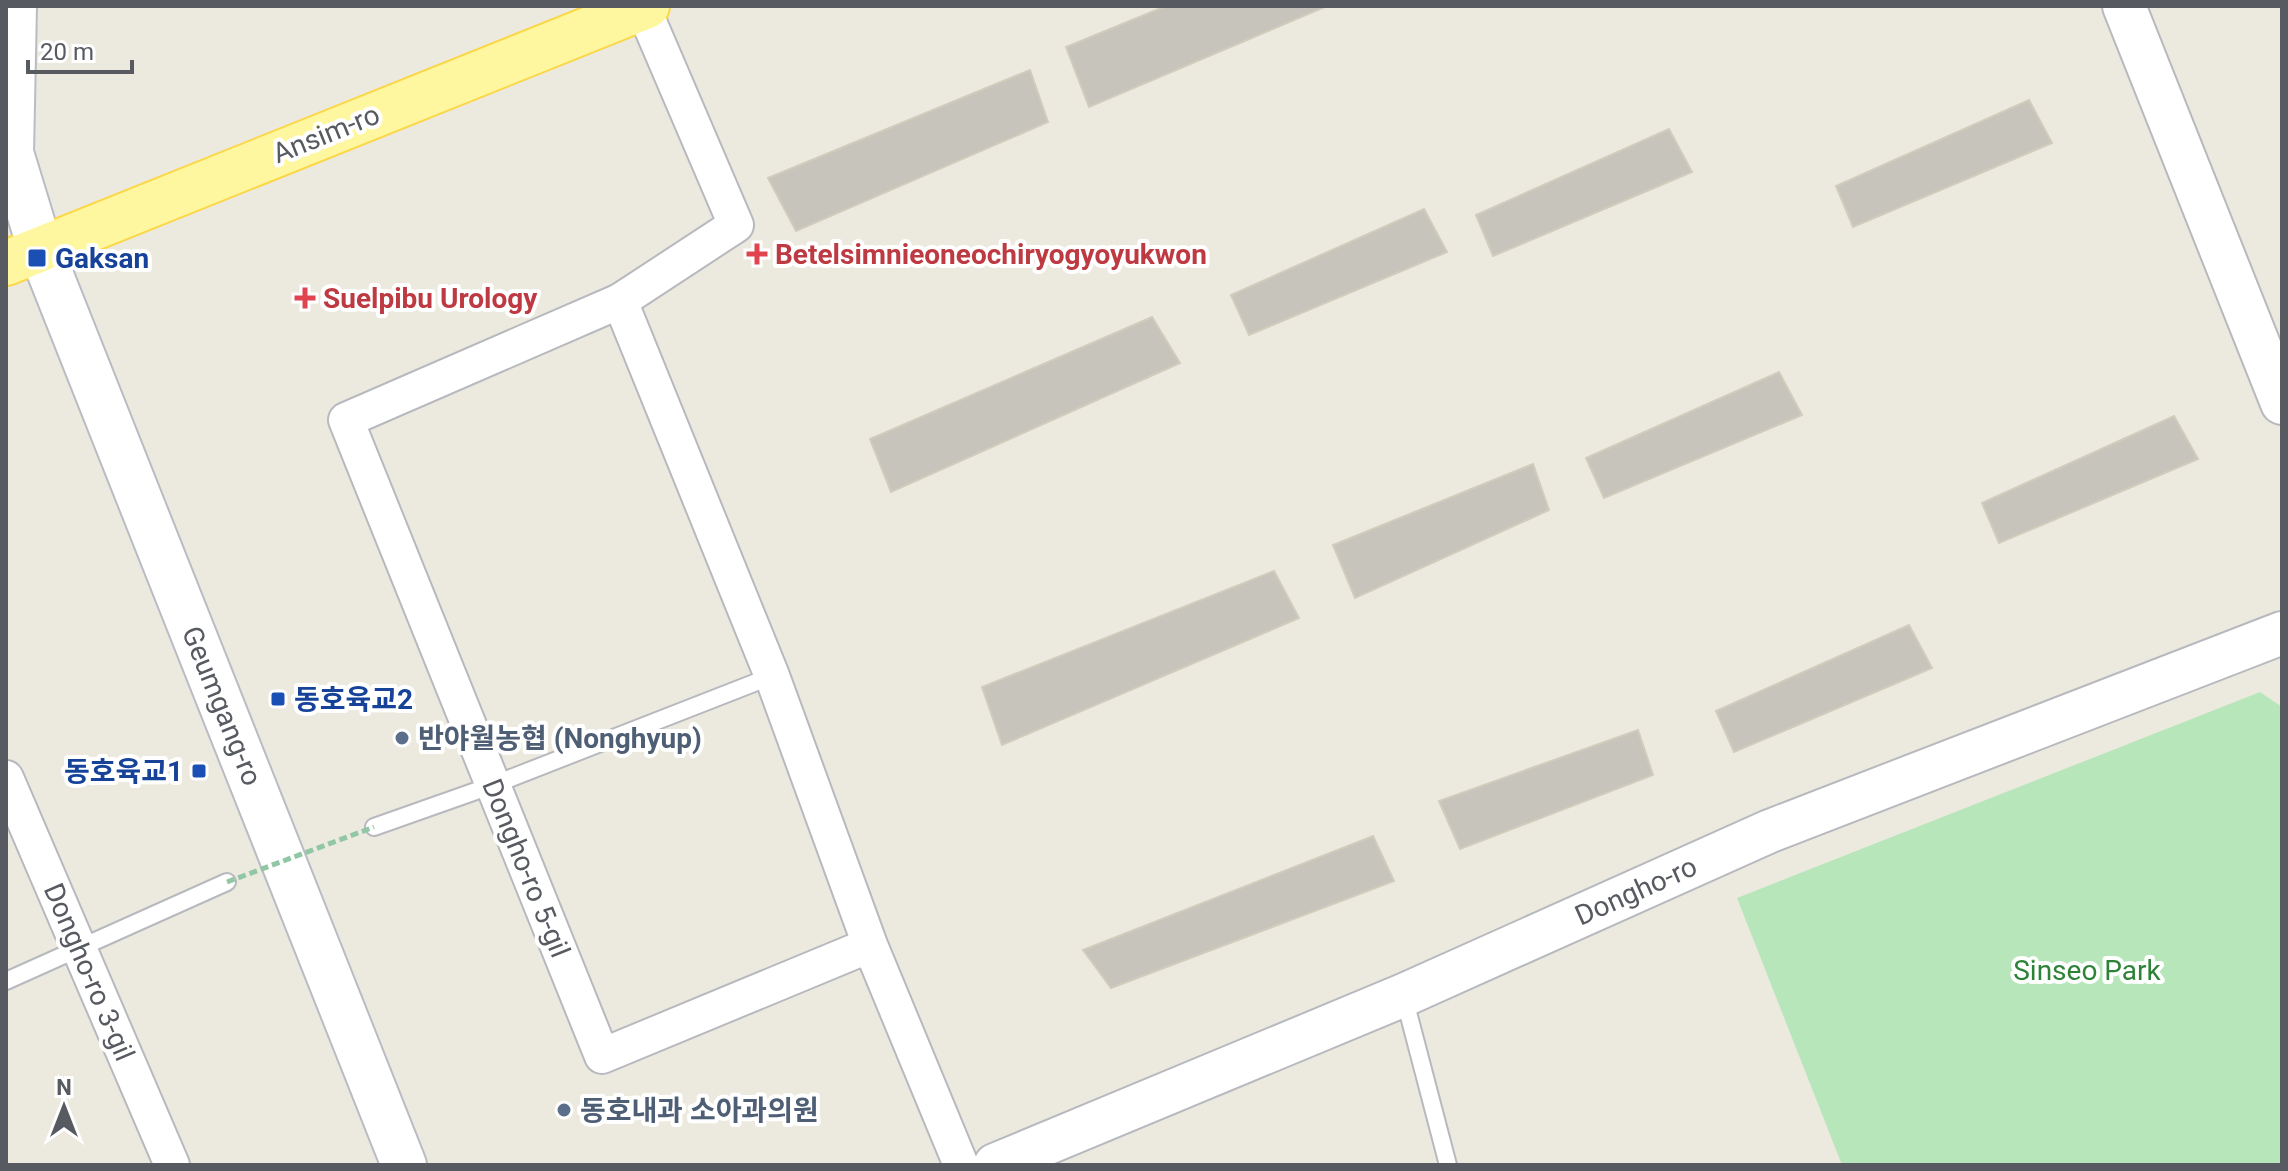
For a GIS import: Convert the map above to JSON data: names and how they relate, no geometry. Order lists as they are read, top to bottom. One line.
{"streets":{"main road":["Ansim-ro","Geumgang-ro"],"street":["Dongho-ro 5-gil","Dongho-ro","Dongho-ro 3-gil"]},"crossings":[["Ansim-ro","Geumgang-ro"],["Ansim-ro","Dongho-ro 5-gil"]],"parks":["Sinseo Park"],"places":{"health":["Betelsimnieoneochiryogyoyukwon","Suelpibu Urology"],"transit":["Gaksan","동호육교2","동호육교1"],"other":["반야월농협 (Nonghyup)","동호내과 소아과의원"]},"scale_bar":"20 m","north":"top"}
